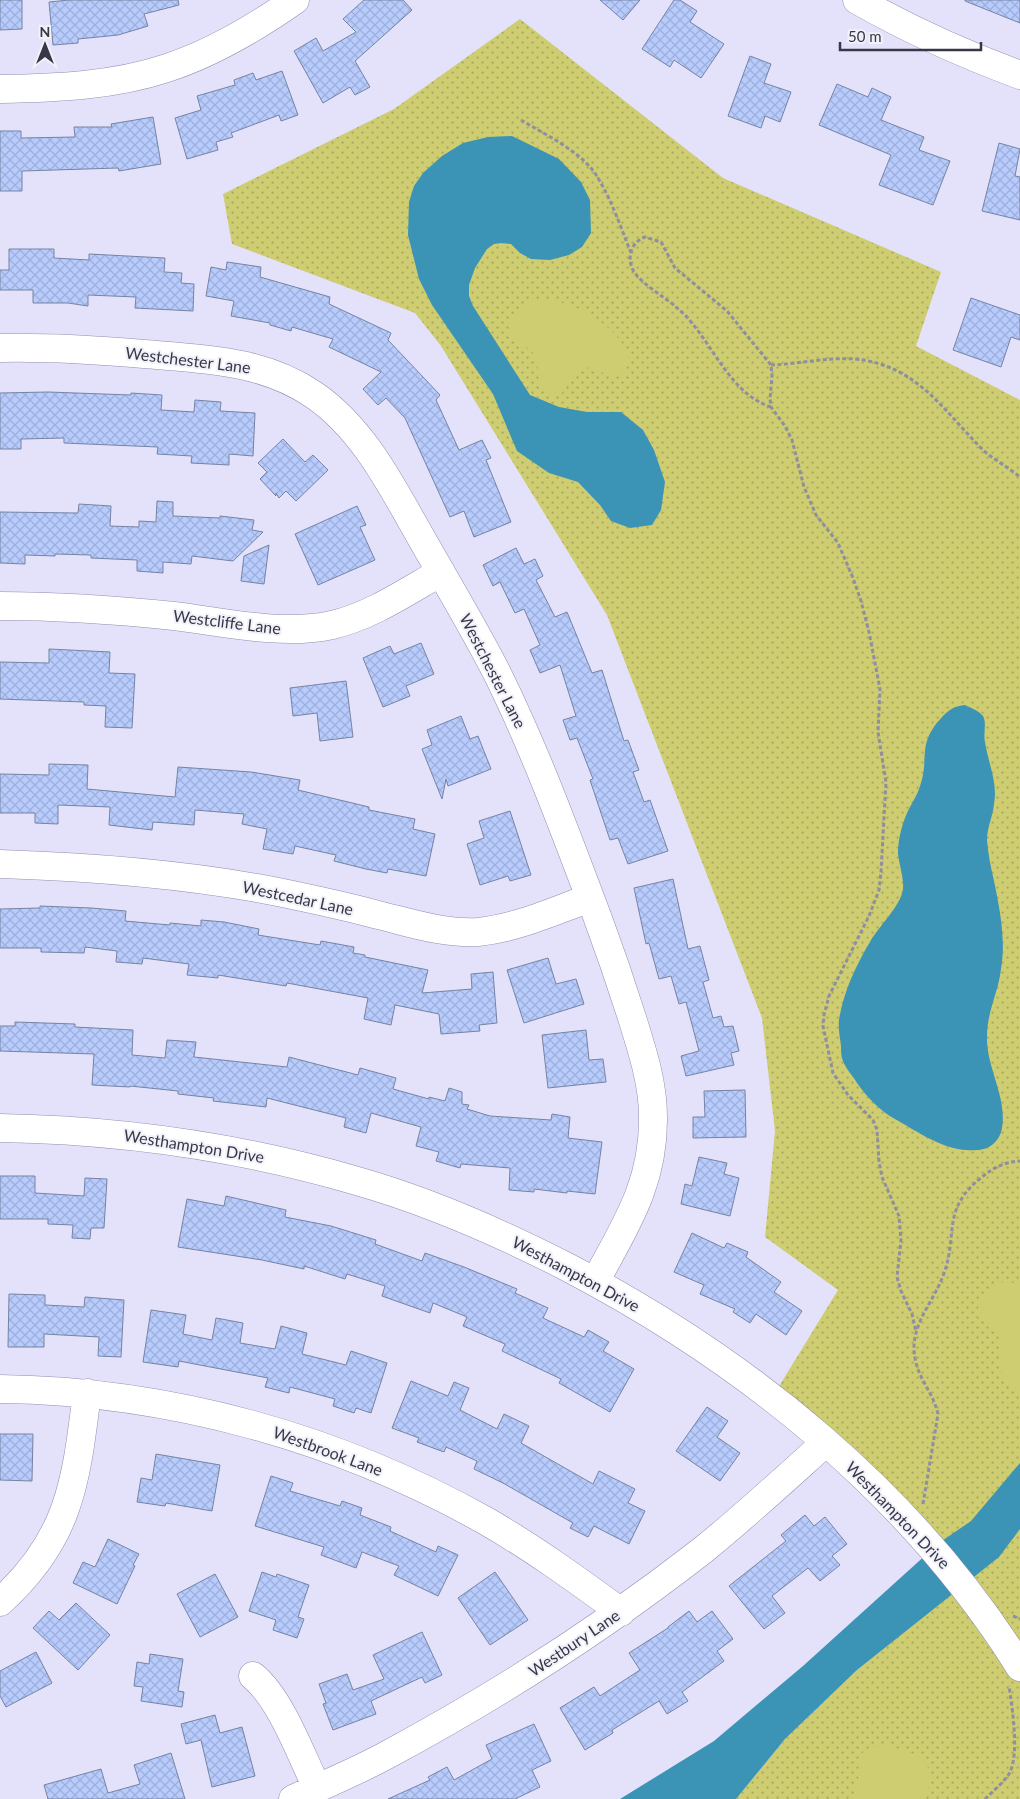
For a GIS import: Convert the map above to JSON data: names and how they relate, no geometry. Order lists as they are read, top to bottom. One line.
{"streets":{"street":["Westchester Lane","Westcliffe Lane","Westcedar Lane","Westhampton Drive","Westbrook Lane","Westbury Lane"]},"crossings":[["Westchester Lane","Westcliffe Lane"],["Westchester Lane","Westcedar Lane"],["Westchester Lane","Westhampton Drive"],["Westhampton Drive","Westbury Lane"],["Westbrook Lane","Westbury Lane"]],"scale_bar":"50 m","north":"top"}
